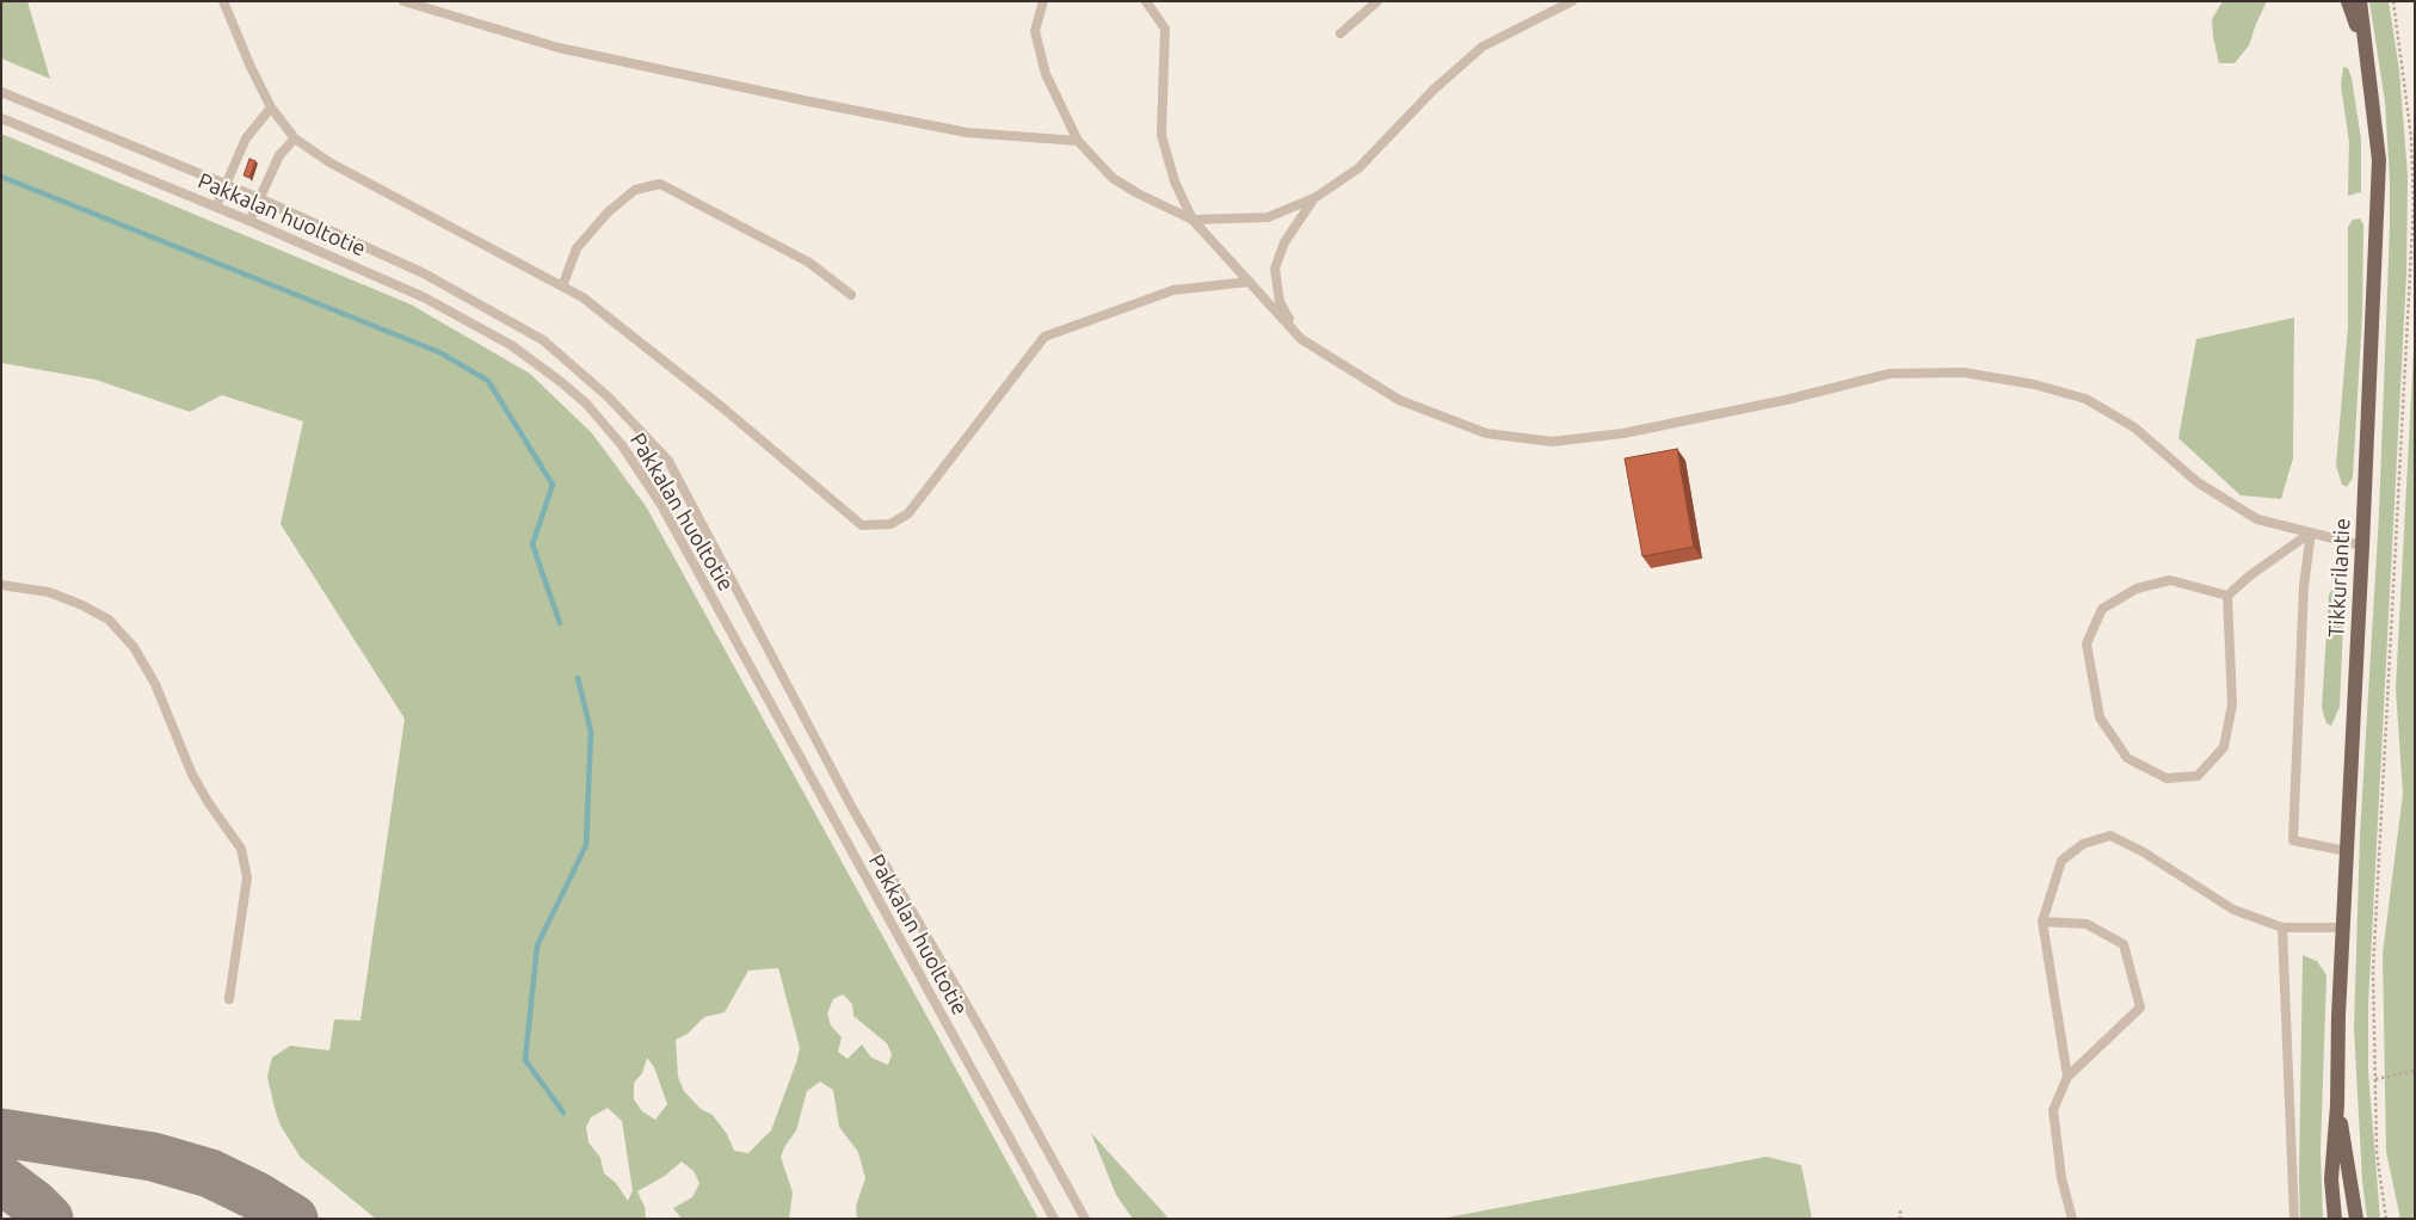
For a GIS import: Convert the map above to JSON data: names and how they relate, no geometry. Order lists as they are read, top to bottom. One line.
{"streets":{"main road":["Tikkurilantie"],"lane":["Pakkalan huoltotie"]}}
